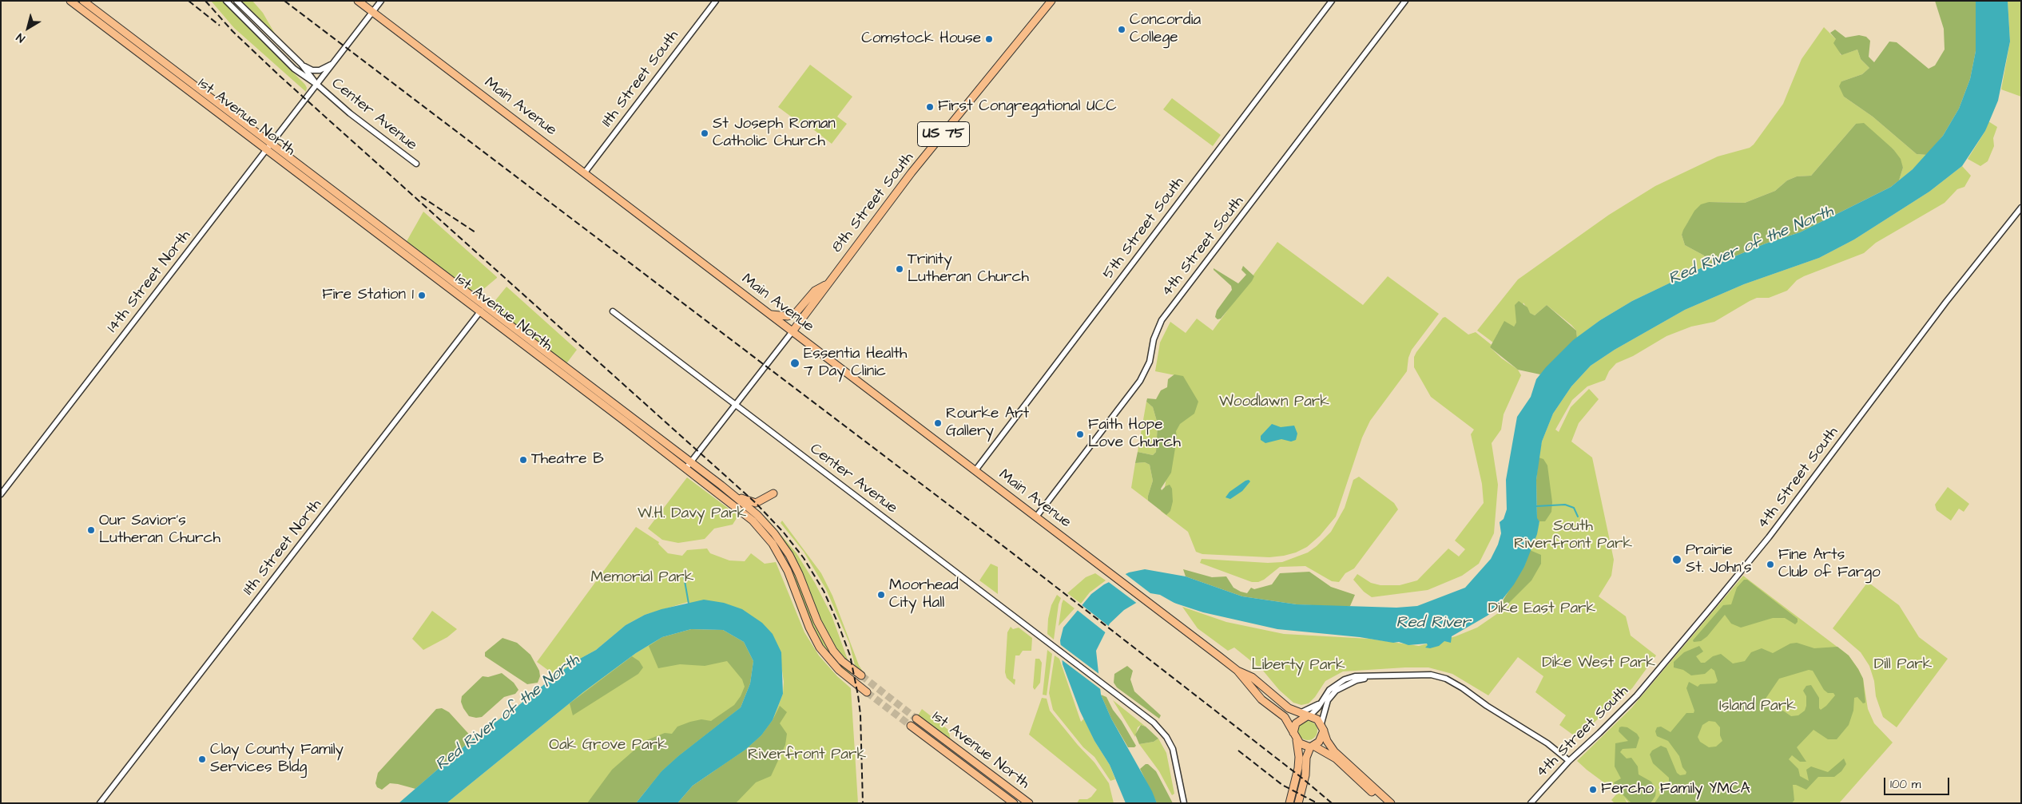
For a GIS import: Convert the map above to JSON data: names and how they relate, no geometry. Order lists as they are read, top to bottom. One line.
{"streets":{"main road":["Main Avenue","1st Avenue North","US 75","8th Street South"],"street":["11th Street South","Center Avenue","5th Street South","4th Street South","14th Street North","11th Street North"]},"crossings":[["11th Street South","Main Avenue"],["Main Avenue","8th Street South"],["Main Avenue","5th Street South"],["Main Avenue","4th Street South"],["Main Avenue","14th Street North"],["Center Avenue","8th Street South"],["Center Avenue","14th Street North"],["1st Avenue North","8th Street South"],["1st Avenue North","14th Street North"],["1st Avenue North","11th Street North"]],"water":["Red River of the North","Red River"],"parks":["Woodlawn Park","W.H. Davy Park","South Riverfront Park","Memorial Park","Dike East Park","Dike West Park","Dill Park","Liberty Park","Island Park","Oak Grove Park","Riverfront Park"],"places":["Concordia College","Comstock House","First Congregational UCC","St Joseph Roman Catholic Church","Trinity Lutheran Church","Fire Station 1","Essentia Health 7 Day Clinic","Rourke Art Gallery","Faith Hope Love Church","Theatre B","Our Savior's Lutheran Church","Prairie St. John's","Fine Arts Club of Fargo","Moorhead City Hall","Clay County Family Services Bldg","Fercho Family YMCA"],"scale_bar":"100 m","north":"bottom left"}
